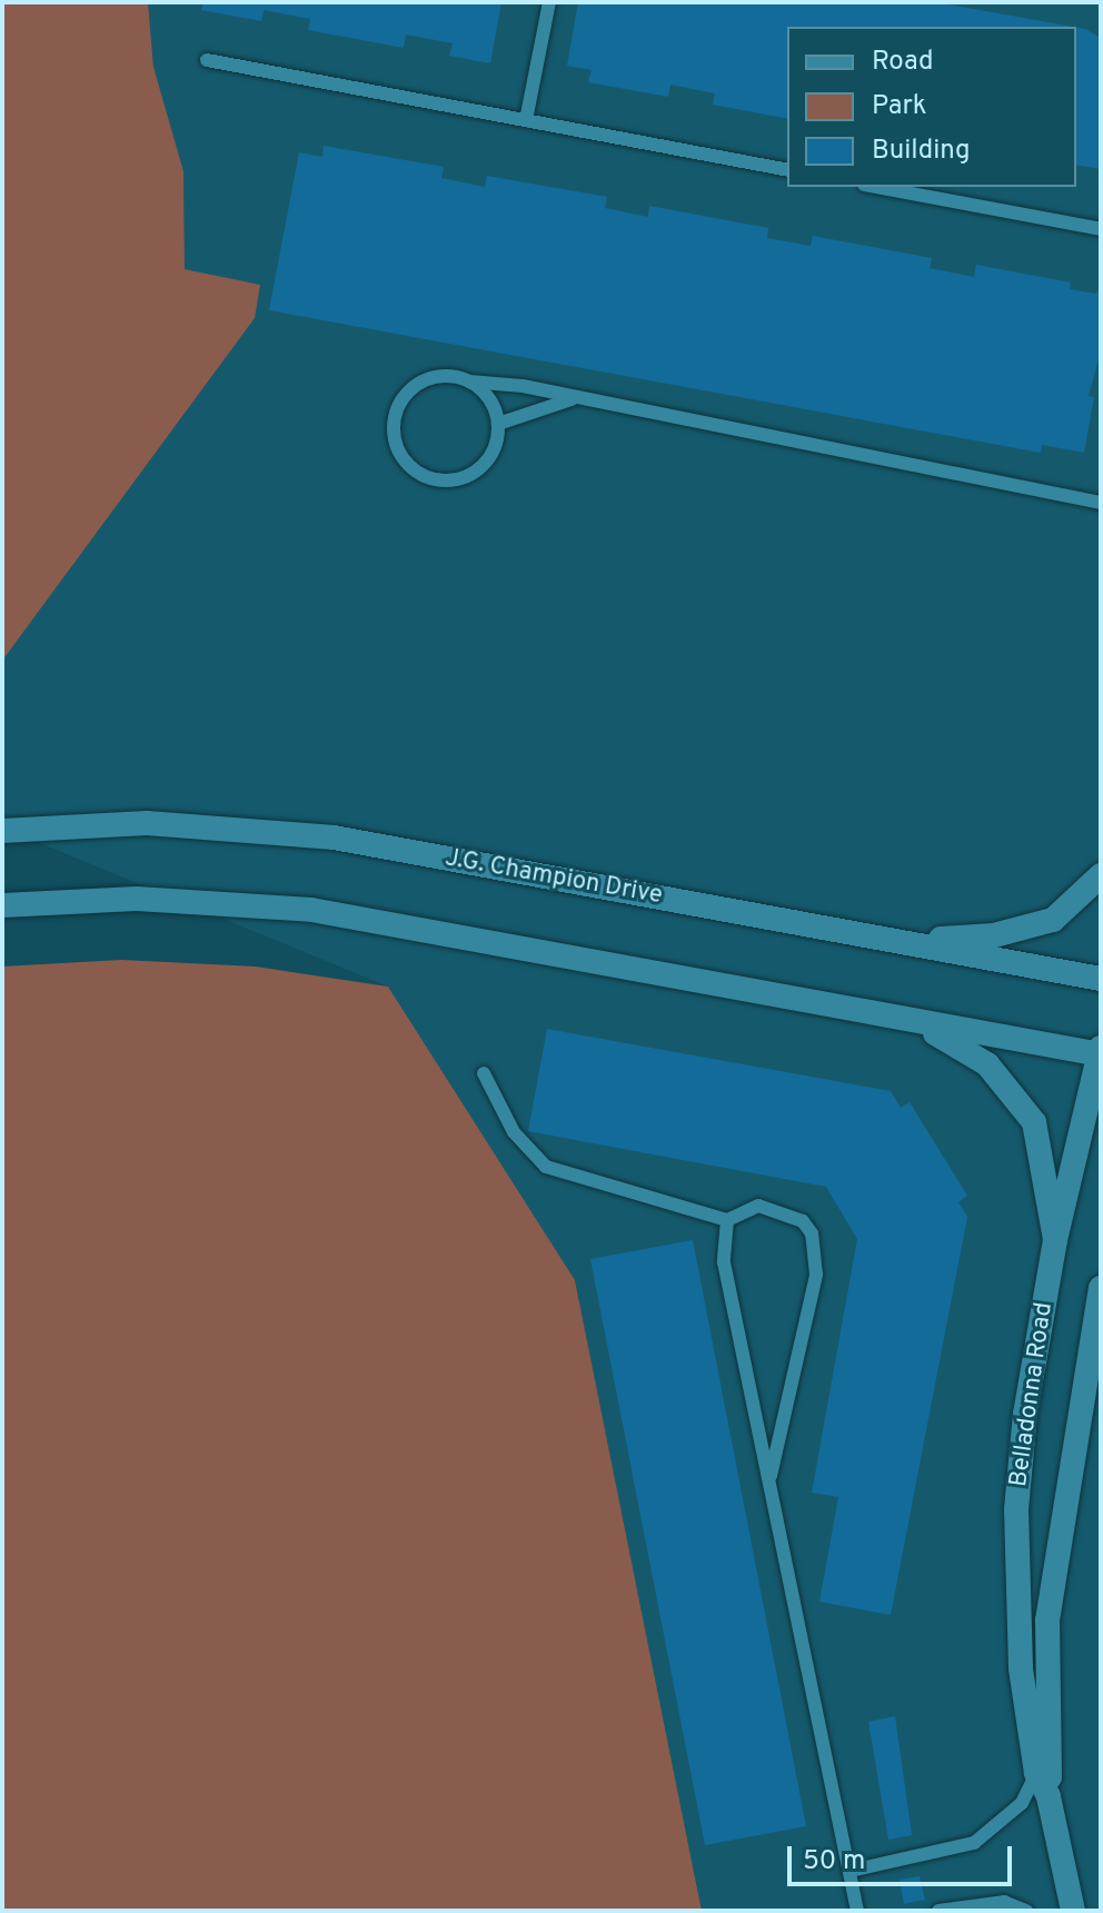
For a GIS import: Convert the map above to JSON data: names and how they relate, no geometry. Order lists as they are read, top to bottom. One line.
{"streets":{"street":["J.G. Champion Drive","Belladonna Road"]},"legend":["Road","Park","Building"],"scale_bar":"50 m"}
